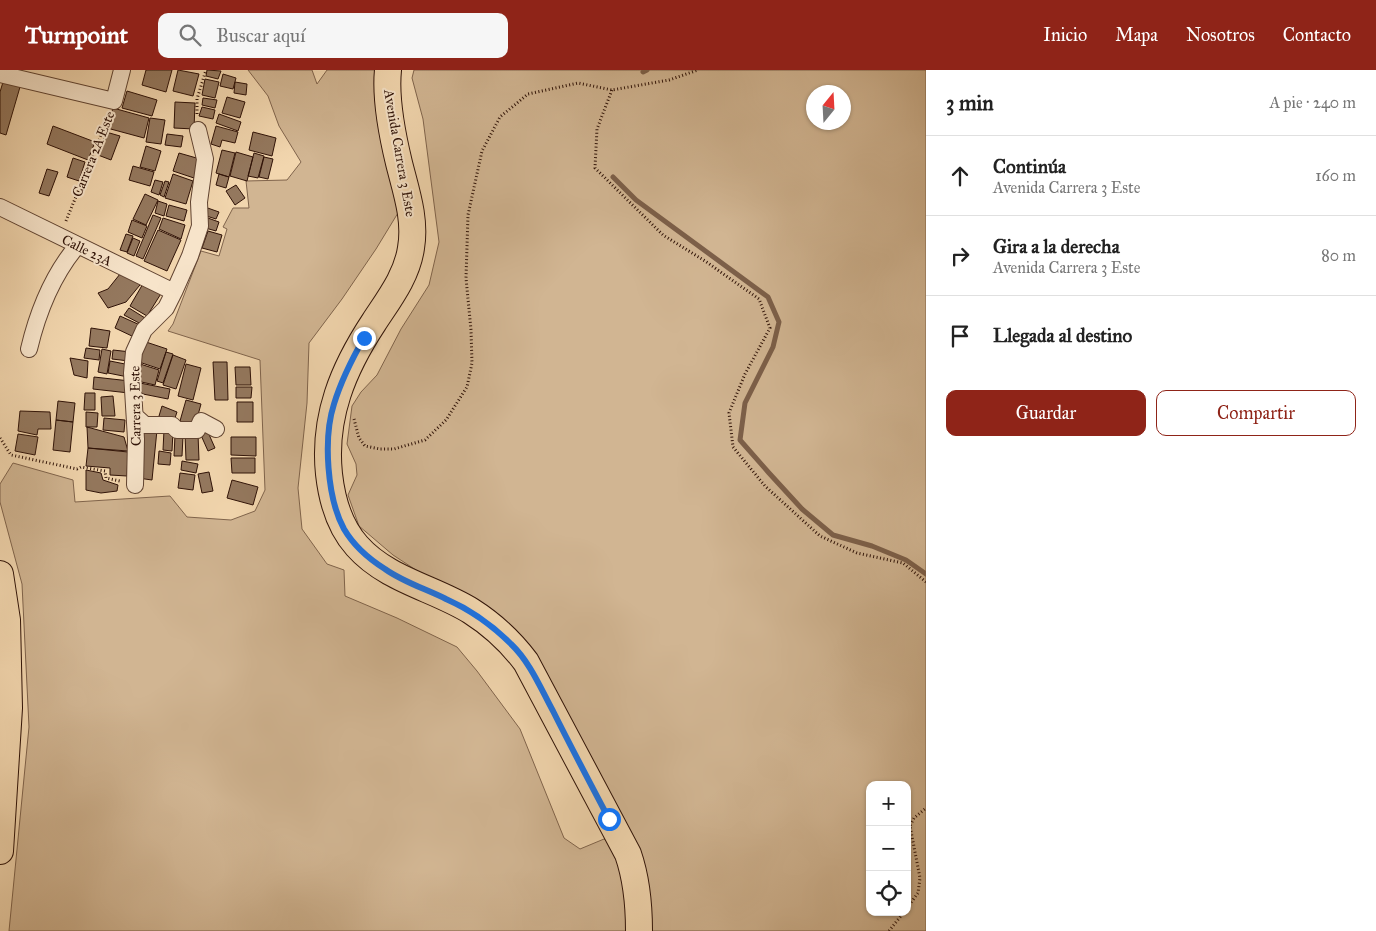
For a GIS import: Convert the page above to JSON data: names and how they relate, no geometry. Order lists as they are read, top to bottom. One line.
{"streets":{"main road":["Avenida Carrera 3 Este"],"street":["Carrera 2A Este","Calle 23A","Carrera 3 Este"]},"crossings":[["Carrera 2A Este","Calle 23A"],["Calle 23A","Carrera 3 Este"]],"north":"top","page":{"header":"Turnpoint","search":"Buscar aquí","nav":["Inicio","Mapa","Nosotros","Contacto"],"heading":["3 min","A pie · 240 m"],"list":[["Continúa","Avenida Carrera 3 Este","160 m"],["Gira a la derecha","Avenida Carrera 3 Este","80 m"],"Llegada al destino"],"buttons":["Guardar","Compartir"],"map_buttons":["+","−"]}}
